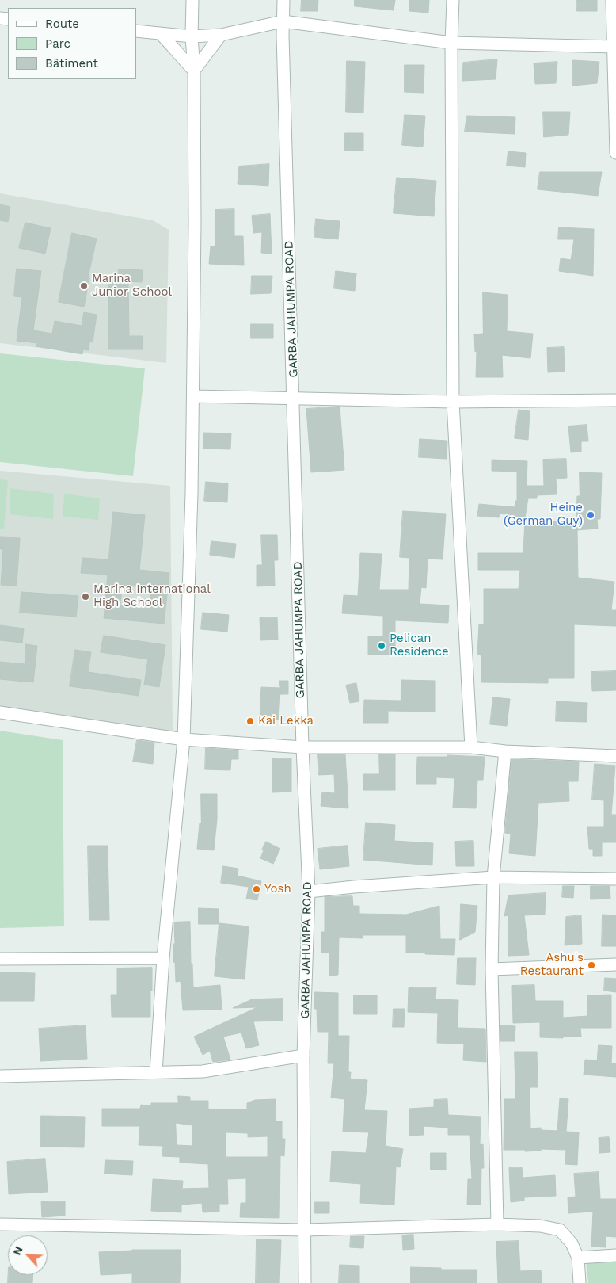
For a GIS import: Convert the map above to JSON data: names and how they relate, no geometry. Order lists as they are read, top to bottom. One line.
{"streets":{"street":["GARBA JAHUMPA ROAD"]},"places":["Marina Junior School","Heine (German Guy)","Marina International High School","Pelican Residence","Kai Lekka","Yosh","Ashu's Restaurant"],"legend":["Route","Parc","Bâtiment"],"north":"top left"}
